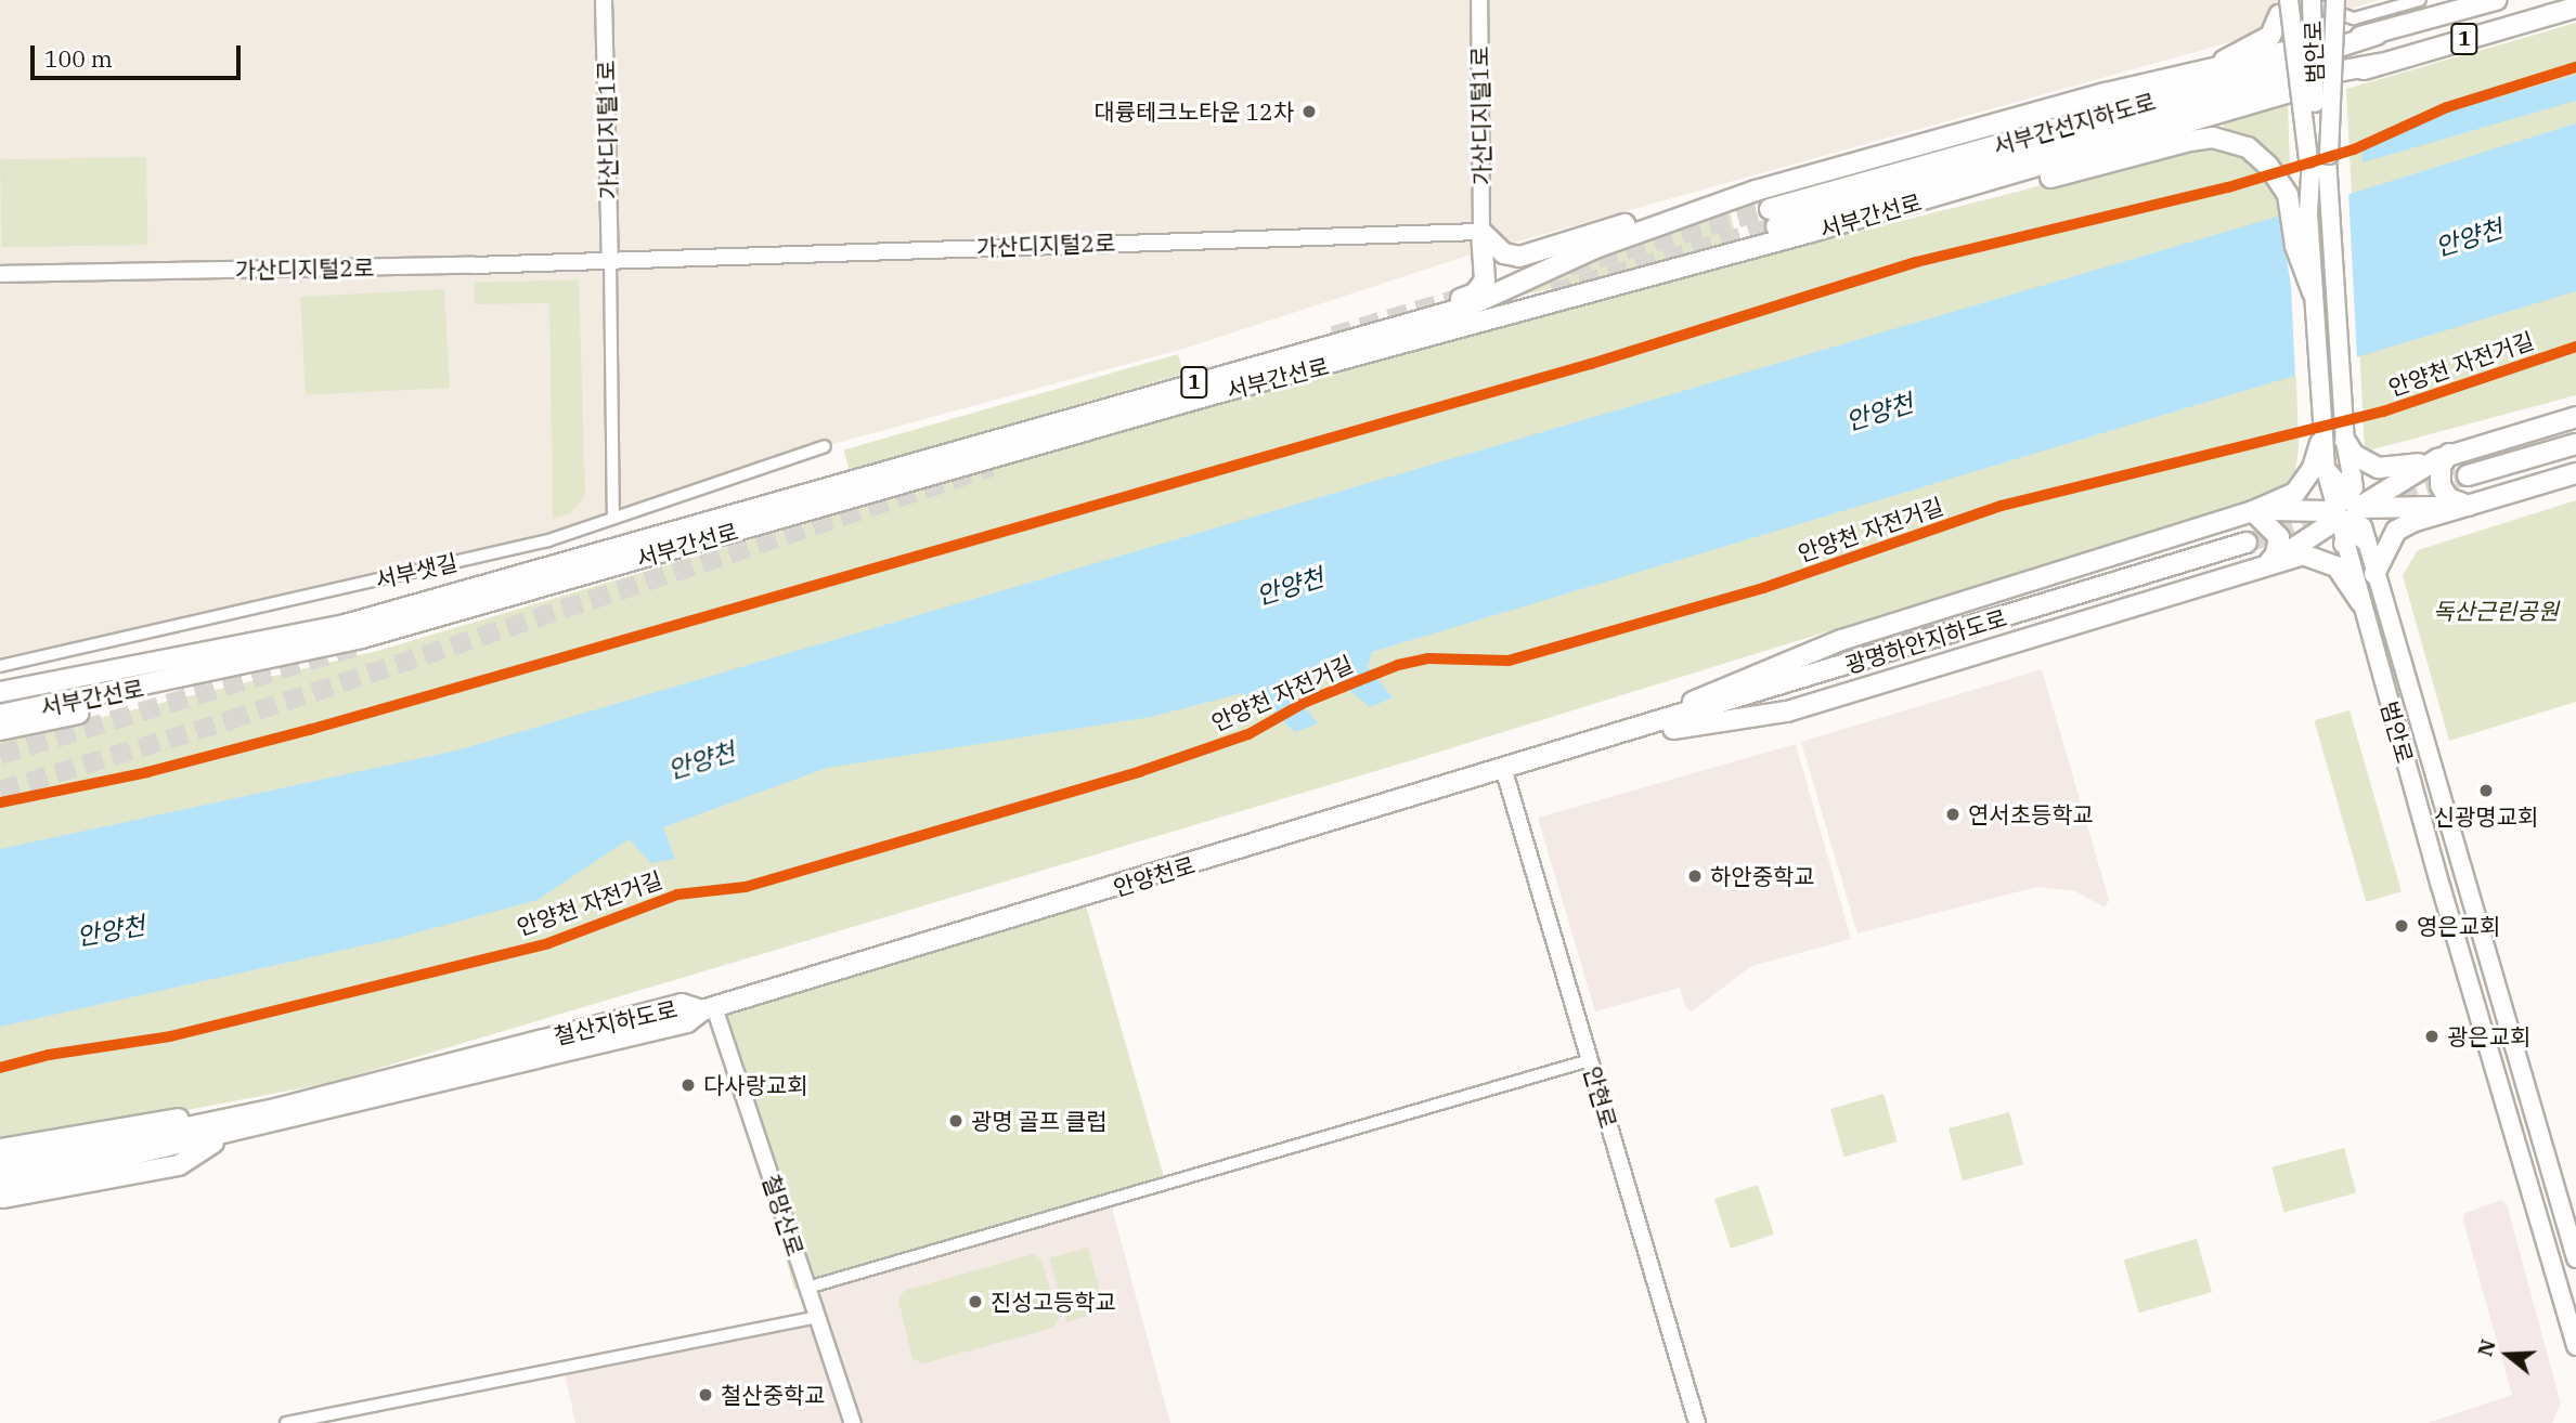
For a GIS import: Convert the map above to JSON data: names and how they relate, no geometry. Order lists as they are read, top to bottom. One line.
{"streets":{"main road":["1","범안로","서부간선지하도로","서부간선로","광명하안지하도로","안양천로","철산지하도로"],"street":["가산디지털1로","가산디지털2로","서부샛길","안현로","철망산로"],"cycle path":["안양천 자전거길"]},"crossings":[["가산디지털1로","가산디지털2로"],["서부간선지하도로","서부간선로"],["광명하안지하도로","안양천로"],["안양천로","철산지하도로"],["안양천로","안현로"],["안양천로","철망산로"],["철산지하도로","철망산로"]],"water":["안양천"],"parks":["독산근린공원"],"places":["대륭테크노타운 12차","신광명교회","연서초등학교","하안중학교","영은교회","광은교회","다사랑교회","광명 골프 클럽","진성고등학교","철산중학교"],"scale_bar":"100 m","north":"left"}
